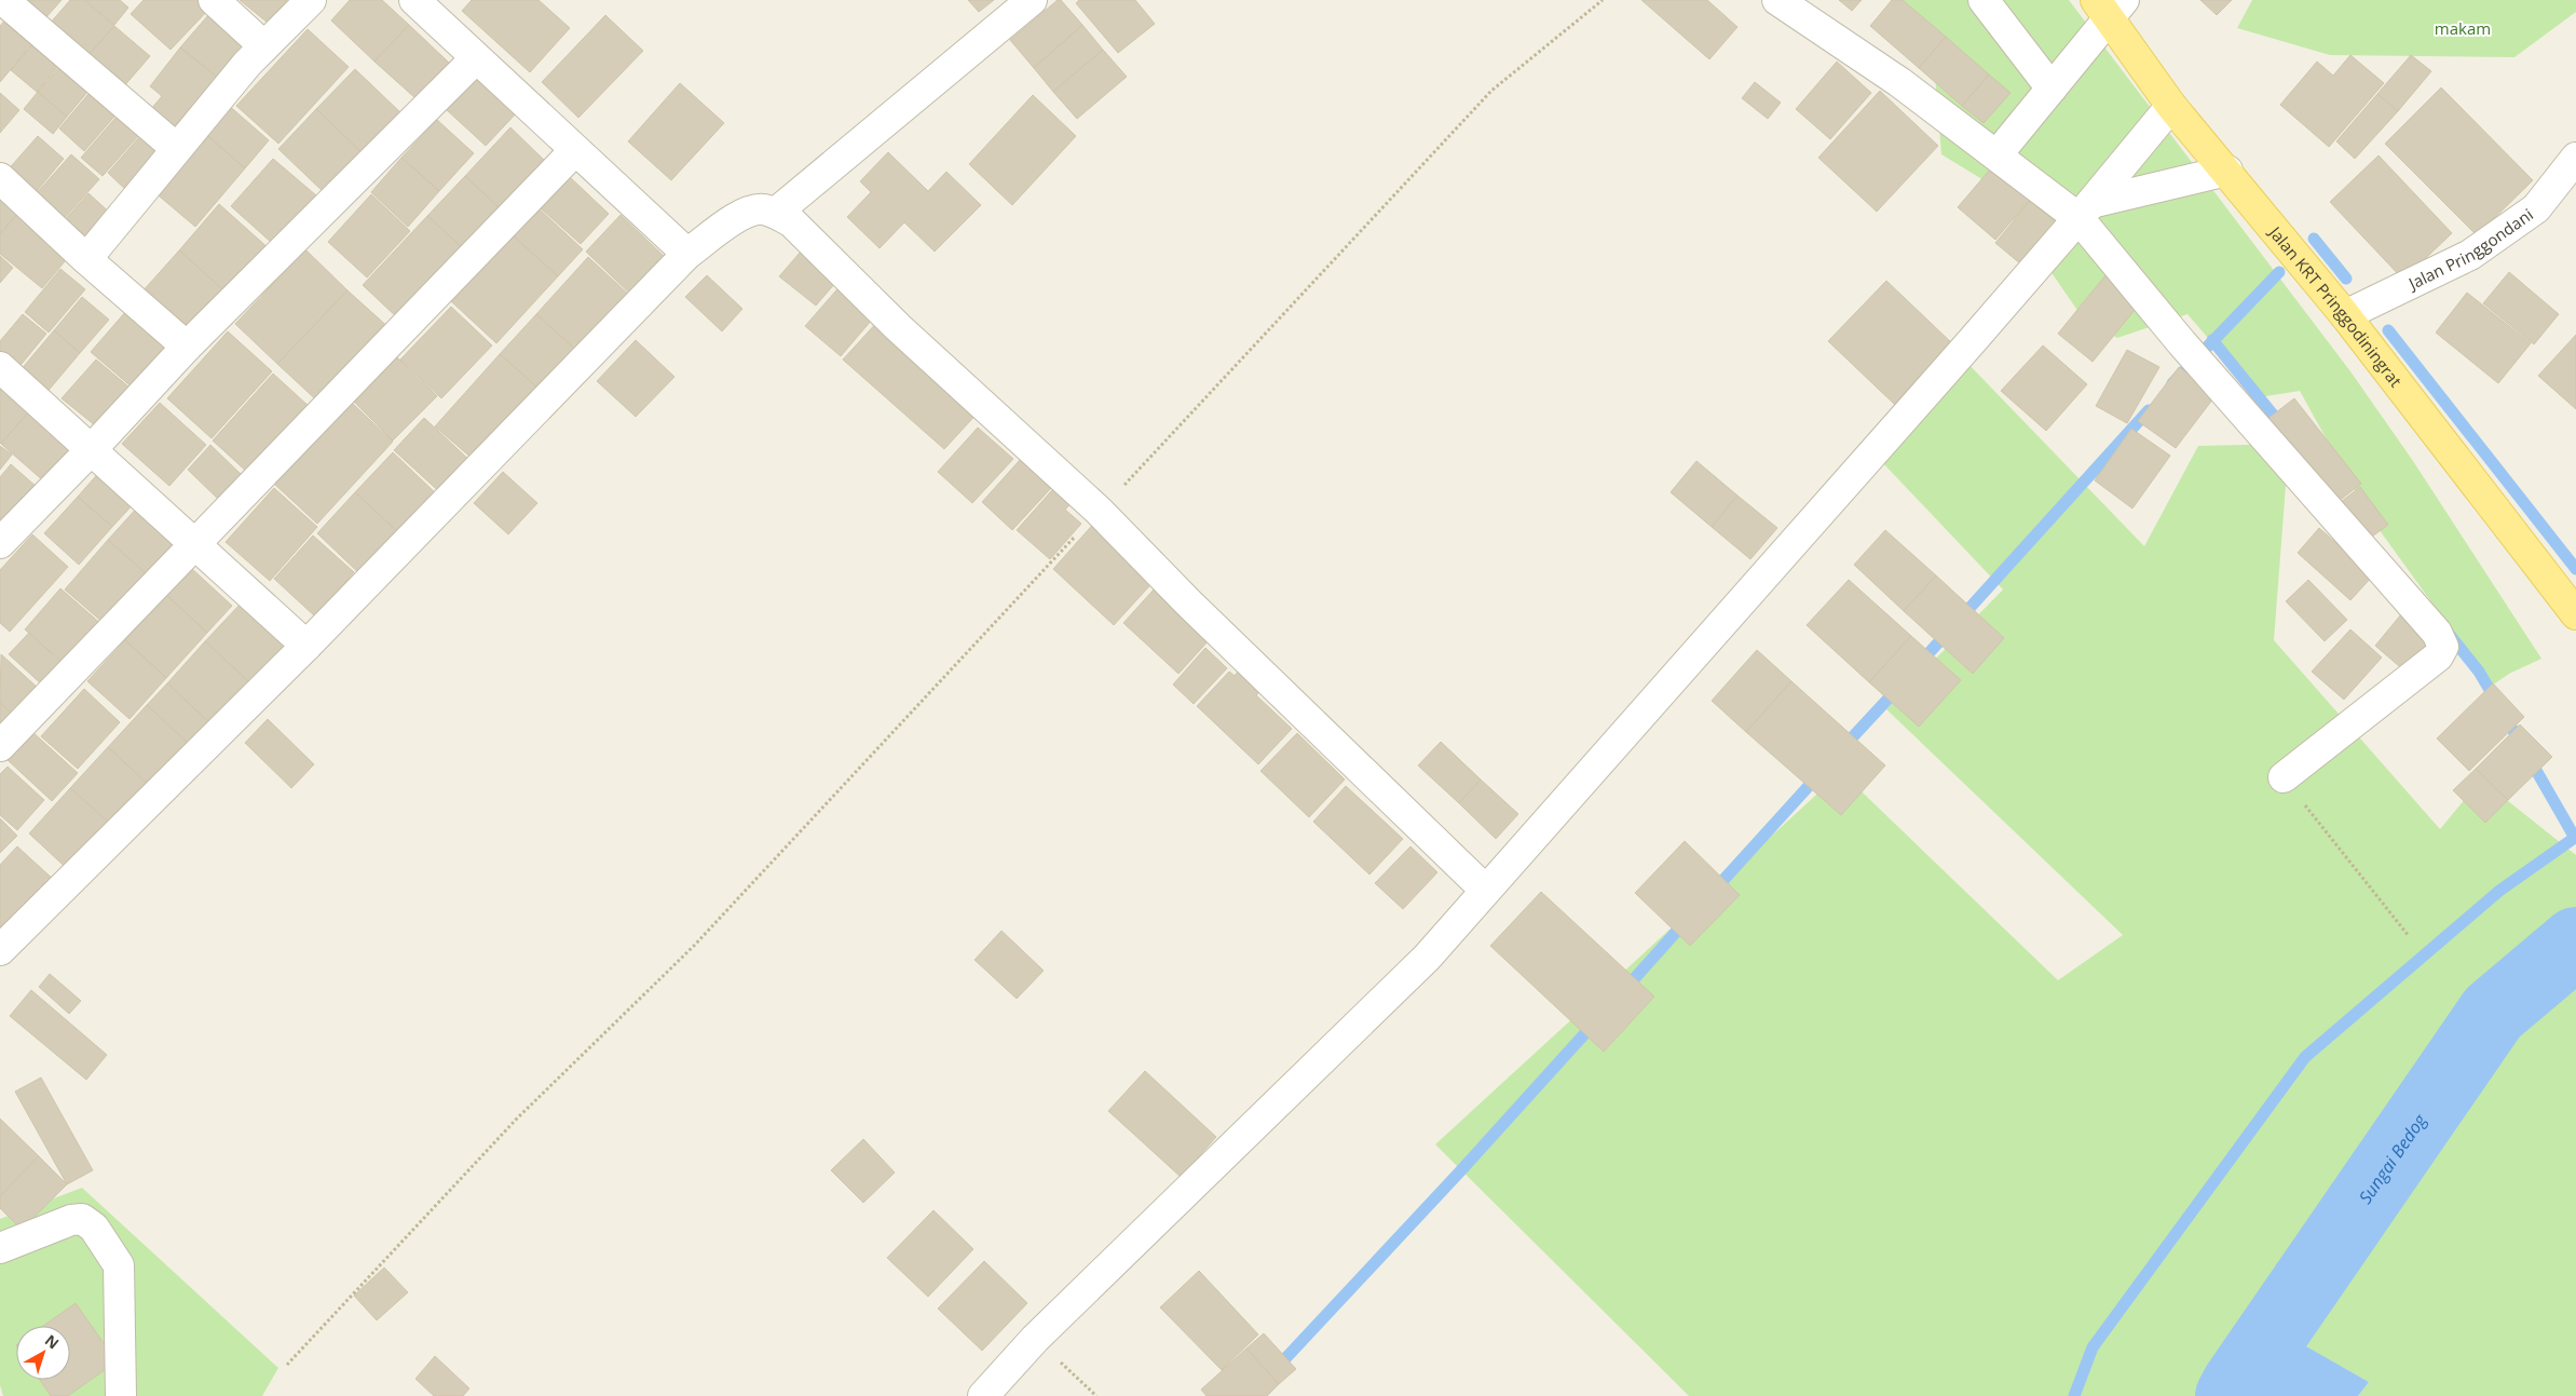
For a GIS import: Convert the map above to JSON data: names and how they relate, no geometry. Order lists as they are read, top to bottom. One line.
{"streets":{"main road":["Jalan KRT Pringgodiningrat"],"street":["Jalan Pringgondani"]},"crossings":[["Jalan Pringgondani","Jalan KRT Pringgodiningrat"]],"water":["Sungai Bedog"],"parks":["makam"],"north":"top right"}
